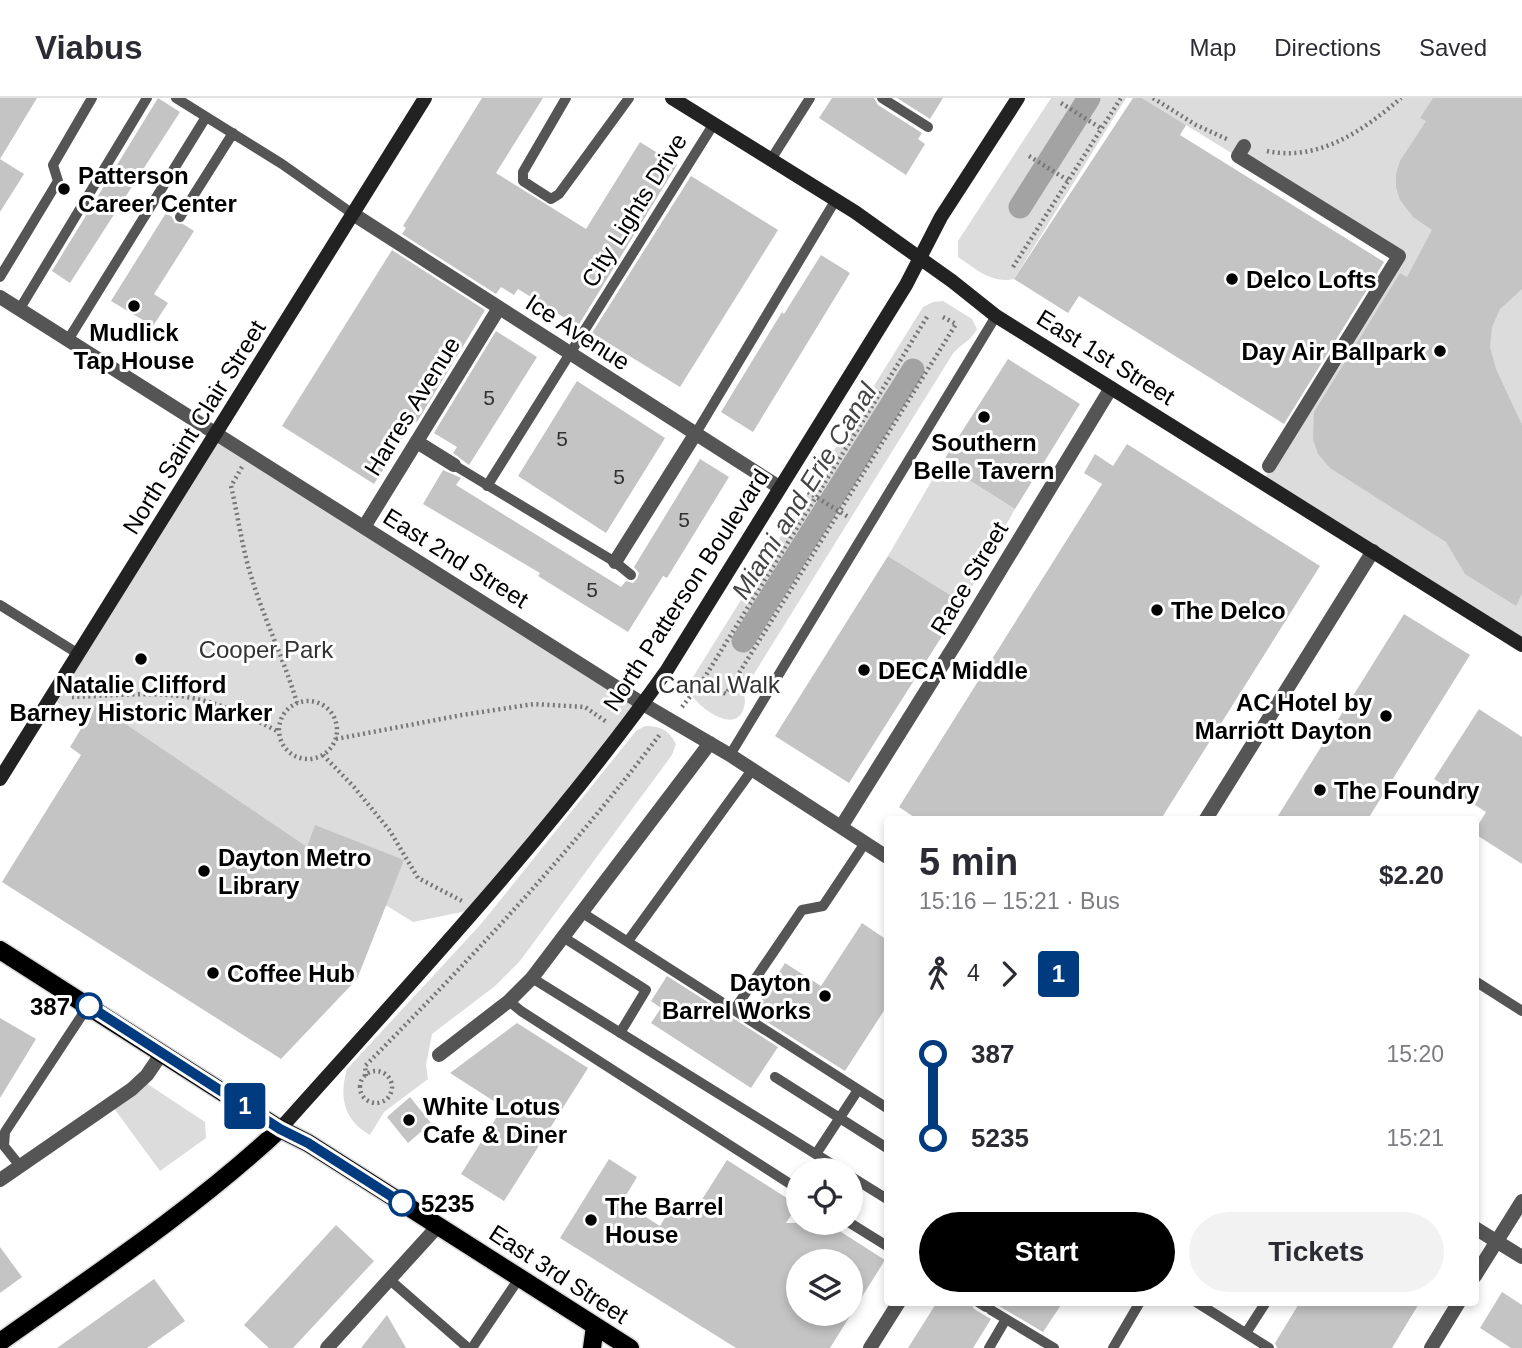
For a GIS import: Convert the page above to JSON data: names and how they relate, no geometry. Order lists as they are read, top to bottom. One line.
{"streets":{"main road":["East 1st Street","North Saint Clair Street","North Patterson Boulevard","East 3rd Street"],"street":["Ice Avenue","Harres Avenue","East 2nd Street","Race Street"],"lane":["CIty Lights Drive"]},"crossings":[["CIty Lights Drive","Ice Avenue"],["CIty Lights Drive","East 1st Street"],["Ice Avenue","Harres Avenue"],["Ice Avenue","North Saint Clair Street"],["Ice Avenue","North Patterson Boulevard"],["East 1st Street","Race Street"],["East 1st Street","North Patterson Boulevard"],["Harres Avenue","East 2nd Street"],["North Saint Clair Street","East 2nd Street"],["East 2nd Street","Race Street"],["East 2nd Street","North Patterson Boulevard"],["North Patterson Boulevard","East 3rd Street"]],"water":["Miami and Erie Canal"],"parks":["Cooper Park","Canal Walk"],"places":["Patterson Career Center","Delco Lofts","Mudlick Tap House","Day Air Ballpark","Southern Belle Tavern","The Delco","Natalie Clifford Barney Historic Marker","DECA Middle","AC Hotel by Marriott Dayton","The Foundry","Dayton Metro Library","Coffee Hub","Dayton Barrel Works","387","White Lotus Cafe & Diner","5235","The Barrel House"],"lines":["bus line 1"],"house_numbers":["5","5","5","5","5"],"page":{"header":"Viabus","nav":["Map","Directions","Saved"],"on_map":"1","heading":["5 min","15:16 – 15:21 · Bus","$2.20"],"legs":["4","1"],"list":[{"name":"387","value":"15:20"},{"name":"5235","value":"15:21"}],"buttons":["Start","Tickets"]}}
